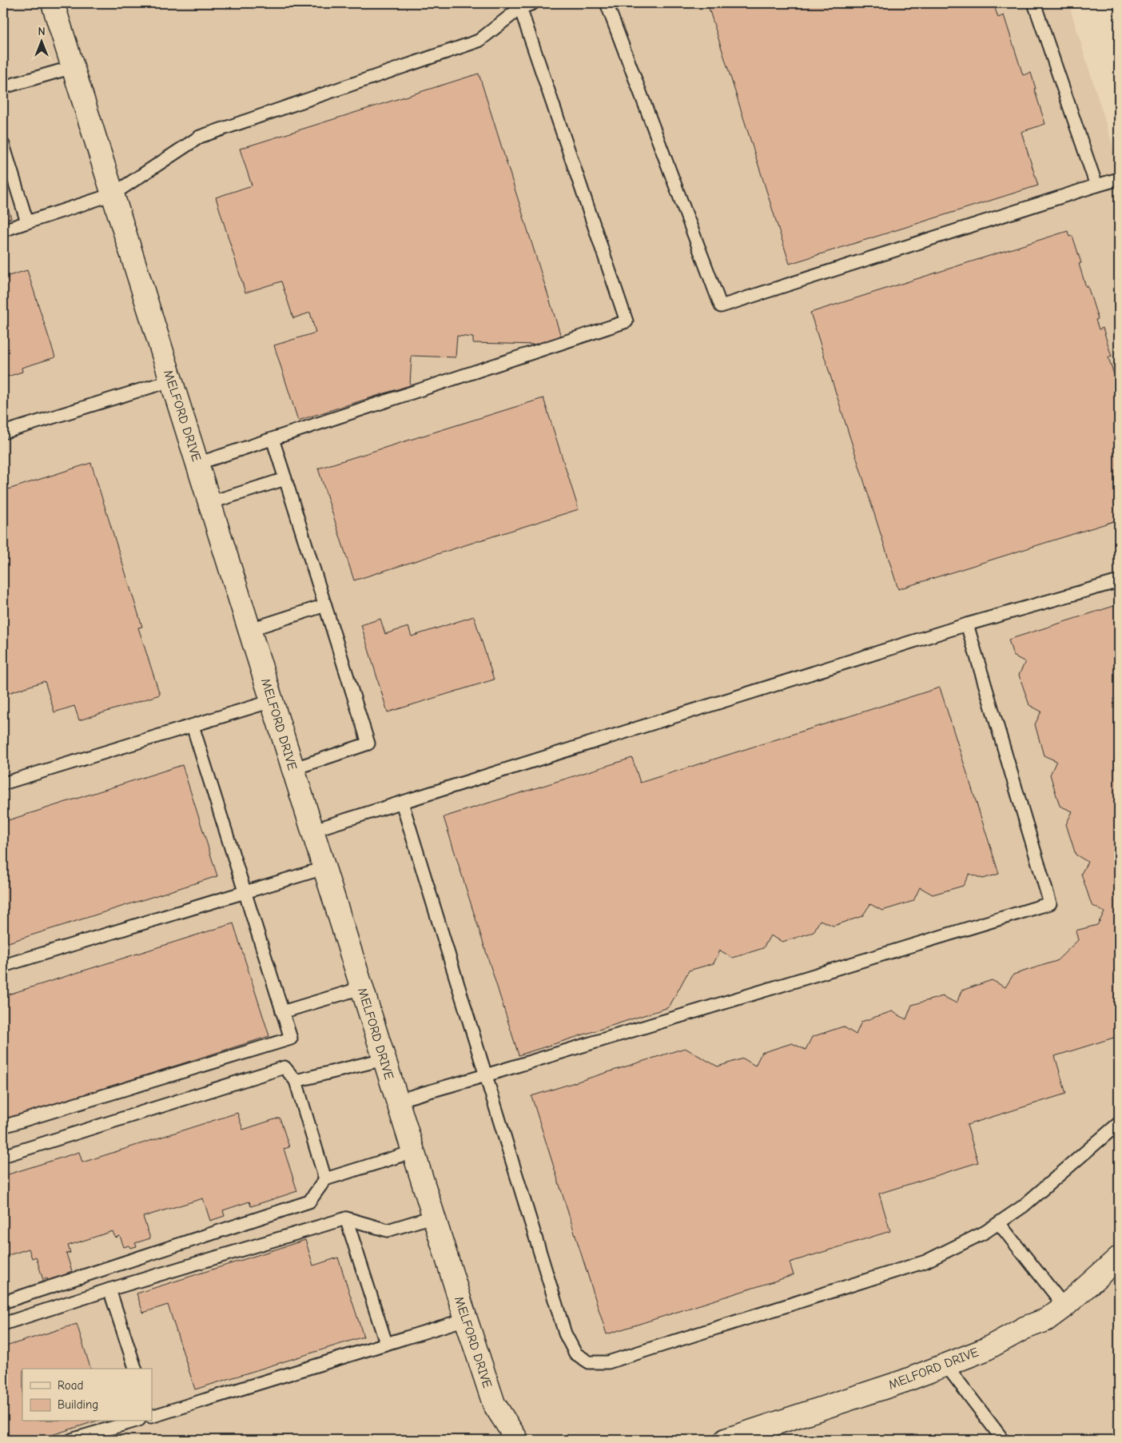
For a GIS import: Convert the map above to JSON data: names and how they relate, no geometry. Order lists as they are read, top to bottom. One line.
{"streets":{"street":["MELFORD DRIVE"]},"legend":["Road","Building"],"north":"top"}
